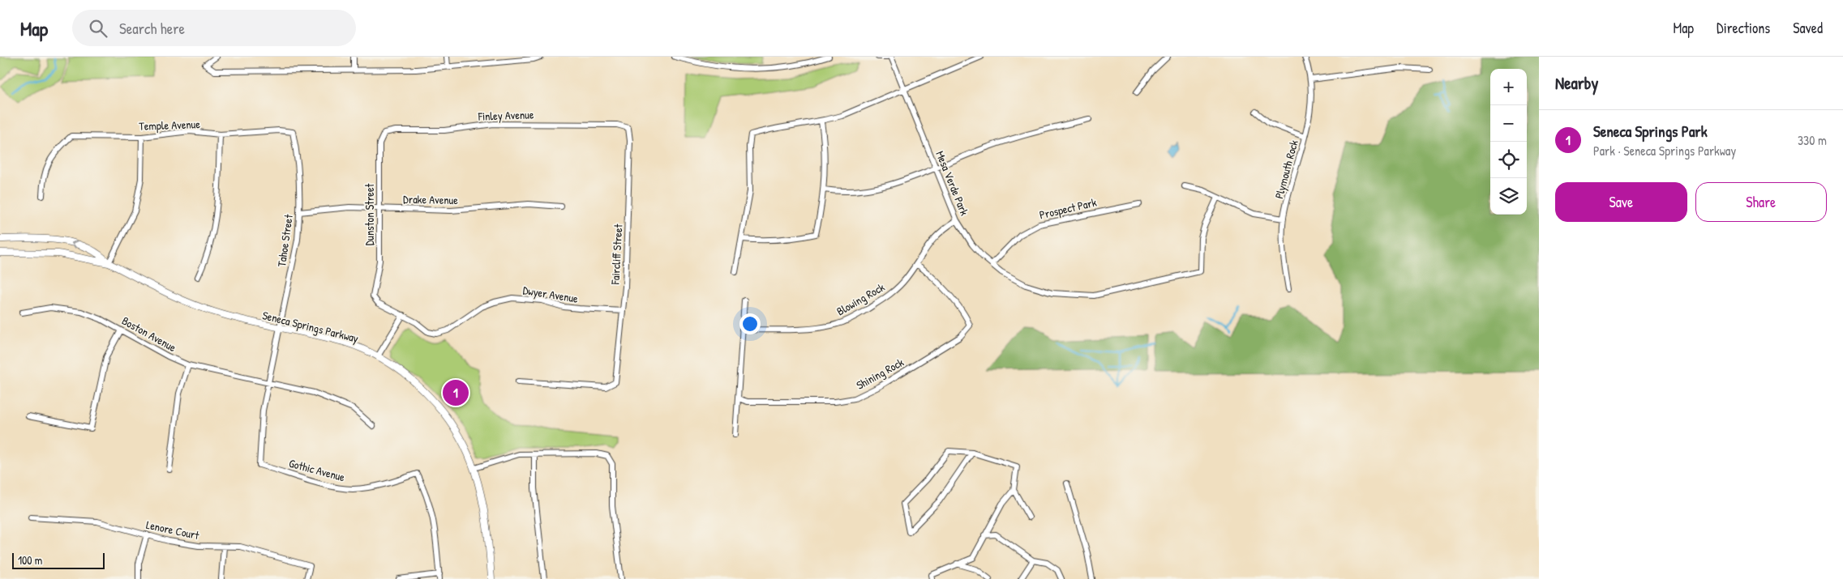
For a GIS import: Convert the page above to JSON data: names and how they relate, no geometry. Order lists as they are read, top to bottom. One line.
{"streets":{"street":["Finley Avenue","Temple Avenue","Plymouth Rock","Mesa Verde Park","Drake Avenue","Prospect Park","Dunston Street","Tahoe Street","Faircliff Street","Dwyer Avenue","Blowing Rock","Seneca Springs Parkway","Boston Avenue","Shining Rock","Gothic Avenue","Lenore Court"]},"crossings":[["Finley Avenue","Dunston Street"],["Finley Avenue","Faircliff Street"],["Temple Avenue","Tahoe Street"],["Mesa Verde Park","Prospect Park"],["Mesa Verde Park","Blowing Rock"],["Drake Avenue","Dunston Street"],["Drake Avenue","Tahoe Street"],["Dunston Street","Dwyer Avenue"],["Tahoe Street","Seneca Springs Parkway"],["Tahoe Street","Boston Avenue"],["Tahoe Street","Gothic Avenue"],["Faircliff Street","Dwyer Avenue"],["Blowing Rock","Shining Rock"]],"scale_bar":"100 m","page":{"header":"Map","search":"Search here","nav":["Map","Directions","Saved"],"heading":"Nearby","map_buttons":["+","−"],"list":[{"mark":"1","name":"Seneca Springs Park","note":"Park · Seneca Springs Parkway","value":"330 m"}],"buttons":["Save","Share"],"pins":"1","scale":"100 m"}}
